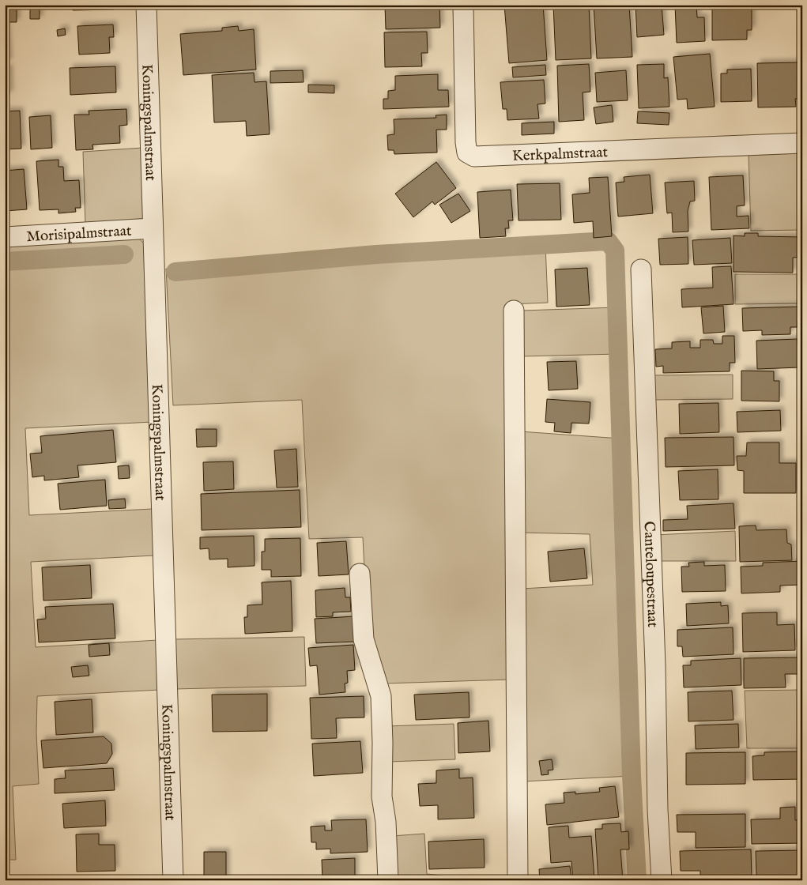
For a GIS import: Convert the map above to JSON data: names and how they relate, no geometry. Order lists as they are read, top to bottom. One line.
{"streets":{"street":["Koningspalmstraat","Kerkpalmstraat","Morisipalmstraat","Canteloupestraat"]},"crossings":[["Koningspalmstraat","Morisipalmstraat"]]}
